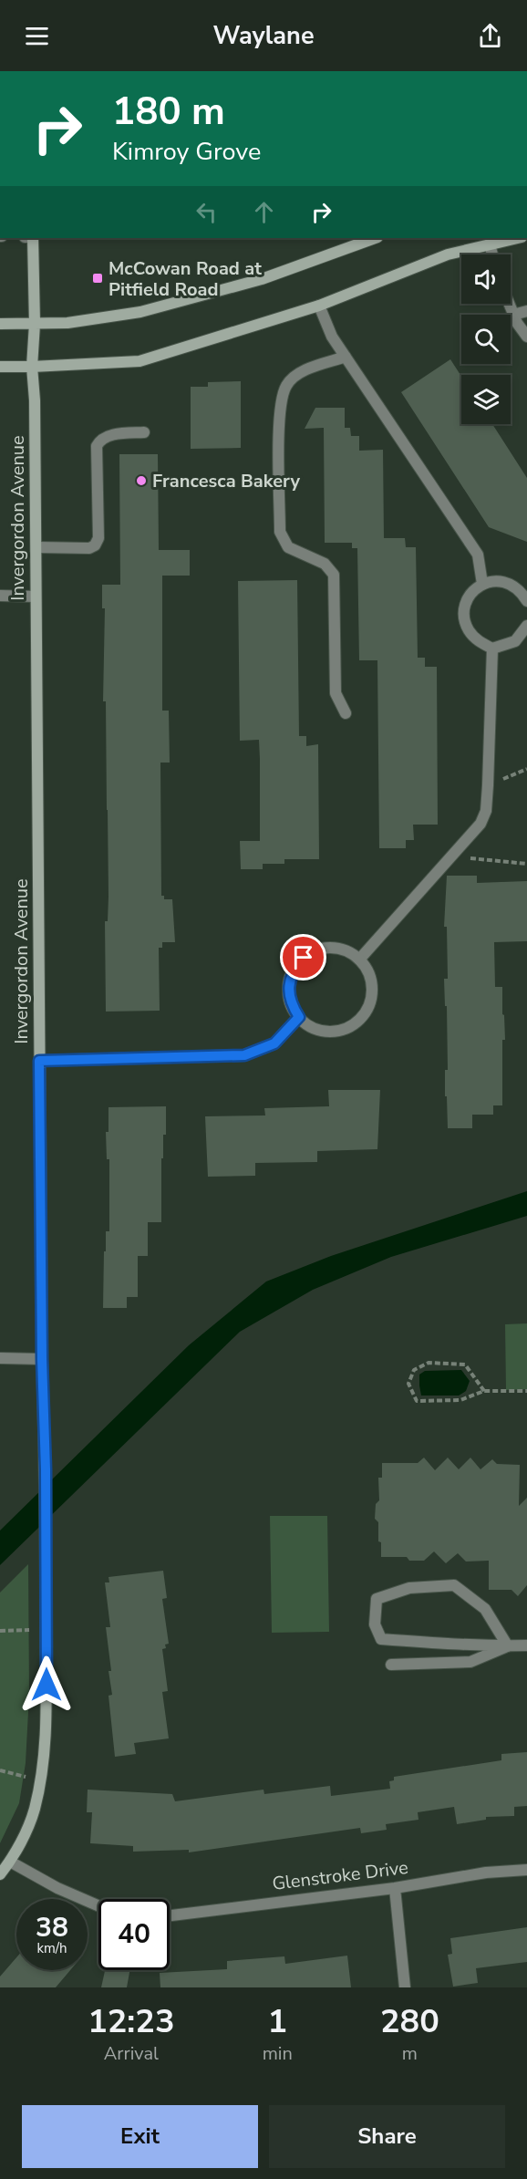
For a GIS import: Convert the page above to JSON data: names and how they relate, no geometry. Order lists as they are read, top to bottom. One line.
{"streets":{"street":["Invergordon Avenue","Glenstroke Drive"]},"places":{"transit":["McCowan Road at Pitfield Road"],"other":["Francesca Bakery"]},"page":{"header":"Waylane","turn":["180 m","Kimroy Grove"],"speed":"38 km/h","limit":"40","eta":["12:23","Arrival","1","min","280","m"],"buttons":["Exit","Share"]}}
